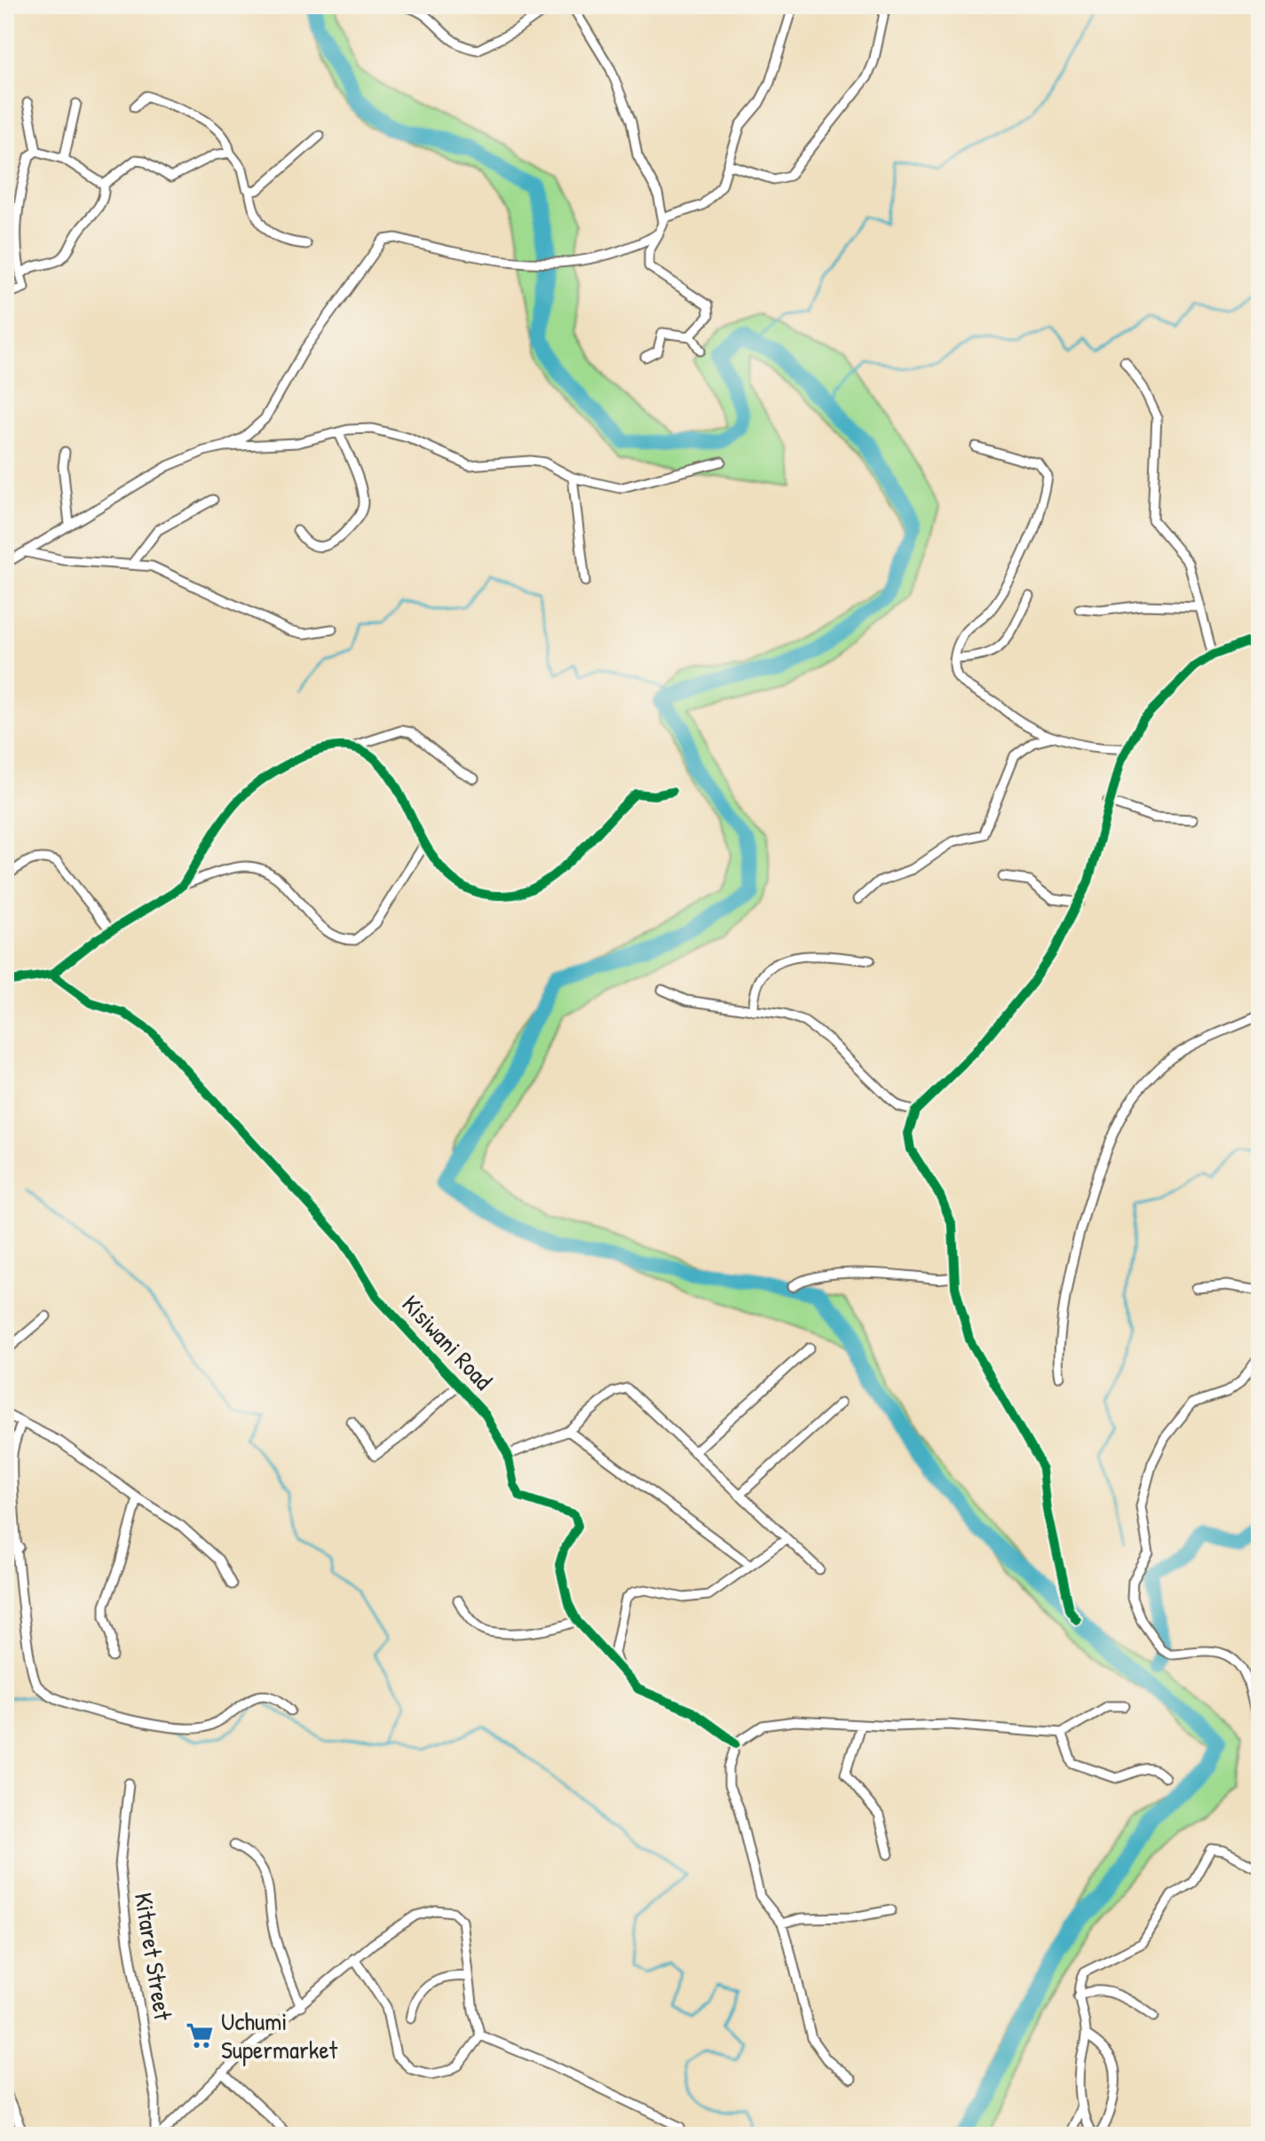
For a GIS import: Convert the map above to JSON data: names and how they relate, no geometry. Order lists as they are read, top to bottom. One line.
{"streets":{"street":["Kisiwani Road","Kitaret Street"]},"places":{"supermarket":["Uchumi Supermarket"]}}
